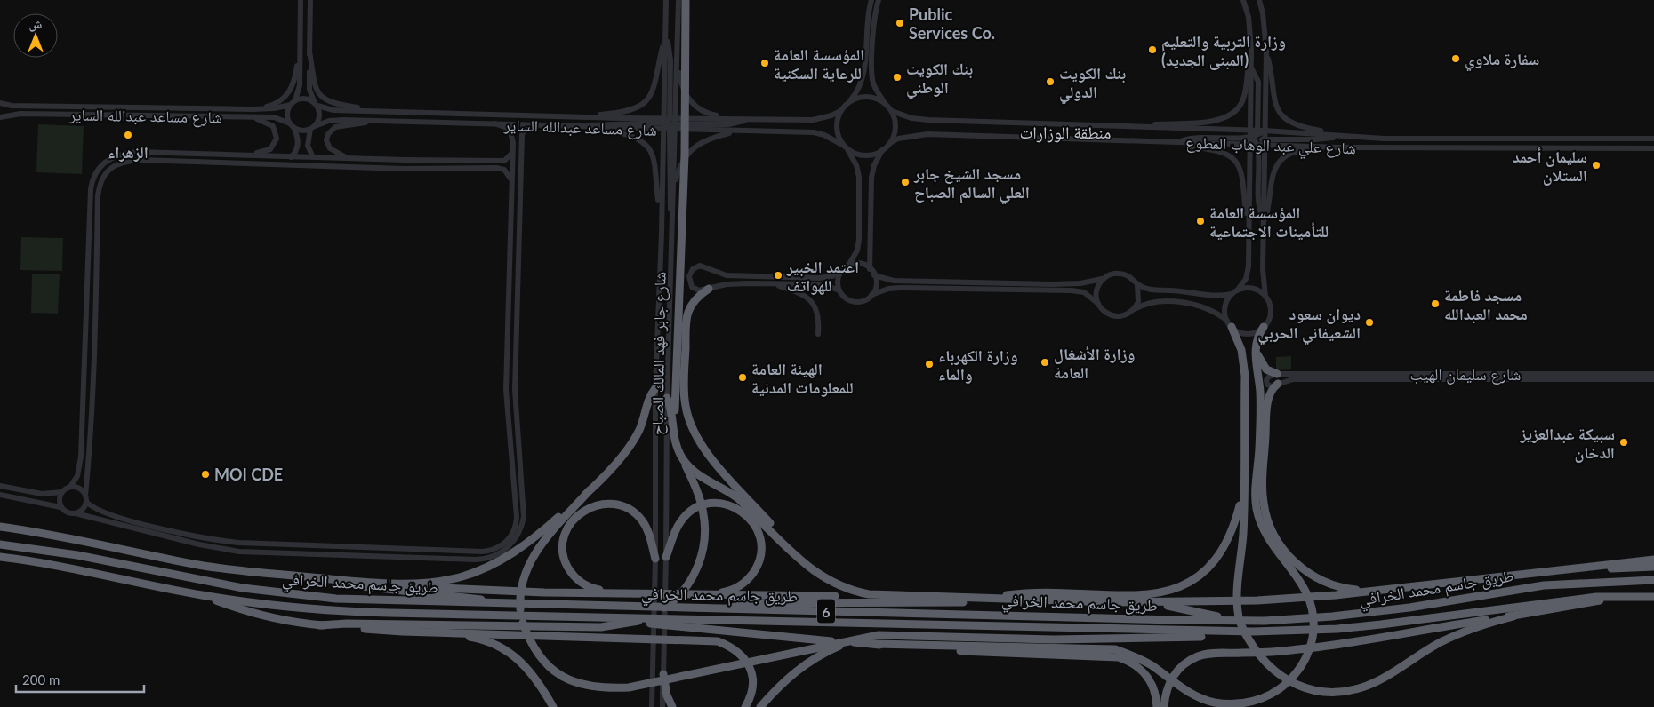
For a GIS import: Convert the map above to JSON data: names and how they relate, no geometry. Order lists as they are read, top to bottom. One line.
{"streets":{"highway":["طريق جاسم محمد الخرافي","6"],"street":["شارع مساعد عبدالله الساير","شارع علي عبد الوهاب المطوع","شارع جابر فهد المالك الصباح","شارع سليمان الهيب"]},"crossings":[["شارع مساعد عبدالله الساير","شارع علي عبد الوهاب المطوع"],["شارع مساعد عبدالله الساير","شارع جابر فهد المالك الصباح"]],"districts":["منطقة الوزارات"],"places":["Public Services Co.","وزارة التربية والتعليم (المبنى الجديد)","سفارة ملاوي","المؤسسة العامة للرعاية السكنية","بنك الكويت الوطني","بنك الكويت الدولي","الزهراء","سليمان أحمد الستلان","مسجد الشيخ جابر العلي السالم الصباح","المؤسسة العامة للتأمينات الاجتماعية","اعتمد الخبير للهواتف","مسجد فاطمة محمد العبدالله","ديوان سعود الشعيفاني الحربي","وزارة الأشغال العامة","وزارة الكهرباء والماء","الهيئة العامة للمعلومات المدنية","سبيكة عبدالعزيز الدخان","MOI CDE"],"scale_bar":"200 m","north":"top"}
